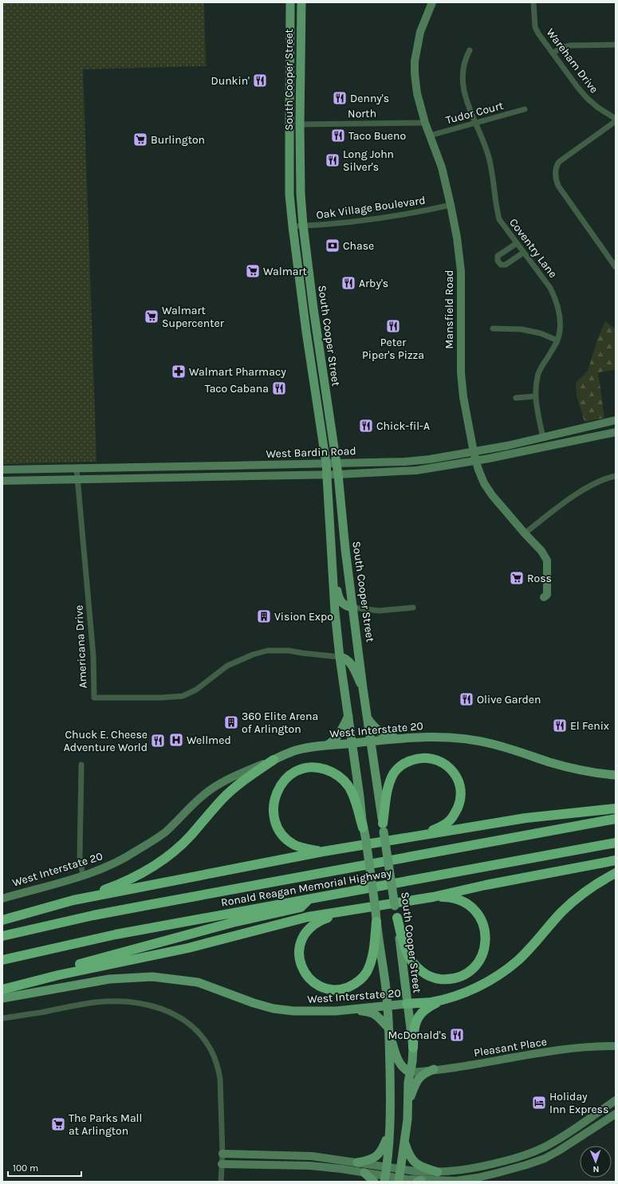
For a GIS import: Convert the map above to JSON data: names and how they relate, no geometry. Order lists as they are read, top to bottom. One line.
{"streets":{"highway":["Ronald Reagan Memorial Highway"],"main road":["South Cooper Street","West Interstate 20"],"street":["Wareham Drive","Tudor Court","North","Oak Village Boulevard","Coventry Lane","Mansfield Road","West Bardin Road","Americana Drive","Pleasant Place"]},"crossings":[["South Cooper Street","North"],["South Cooper Street","Oak Village Boulevard"],["South Cooper Street","West Bardin Road"],["South Cooper Street","Americana Drive"],["South Cooper Street","West Interstate 20"],["South Cooper Street","Pleasant Place"],["Tudor Court","Coventry Lane"],["Tudor Court","Mansfield Road"],["North","Mansfield Road"],["Oak Village Boulevard","Mansfield Road"],["Coventry Lane","West Bardin Road"],["Mansfield Road","West Bardin Road"],["West Bardin Road","Americana Drive"]],"places":{"restaurant":["Dunkin'","Denny's","Taco Bueno","Long John Silver's","Arby's","Peter Piper's Pizza","Taco Cabana","Chick-fil-A","Olive Garden","El Fenix","Chuck E. Cheese Adventure World","McDonald's"],"supermarket":["Burlington","Walmart","Walmart Supercenter","Ross","The Parks Mall at Arlington"],"bank":["Chase"],"pharmacy":["Walmart Pharmacy"],"building":["Vision Expo","360 Elite Arena of Arlington"],"hospital":["Wellmed"],"hotel":["Holiday Inn Express"]},"scale_bar":"100 m","north":"bottom"}
